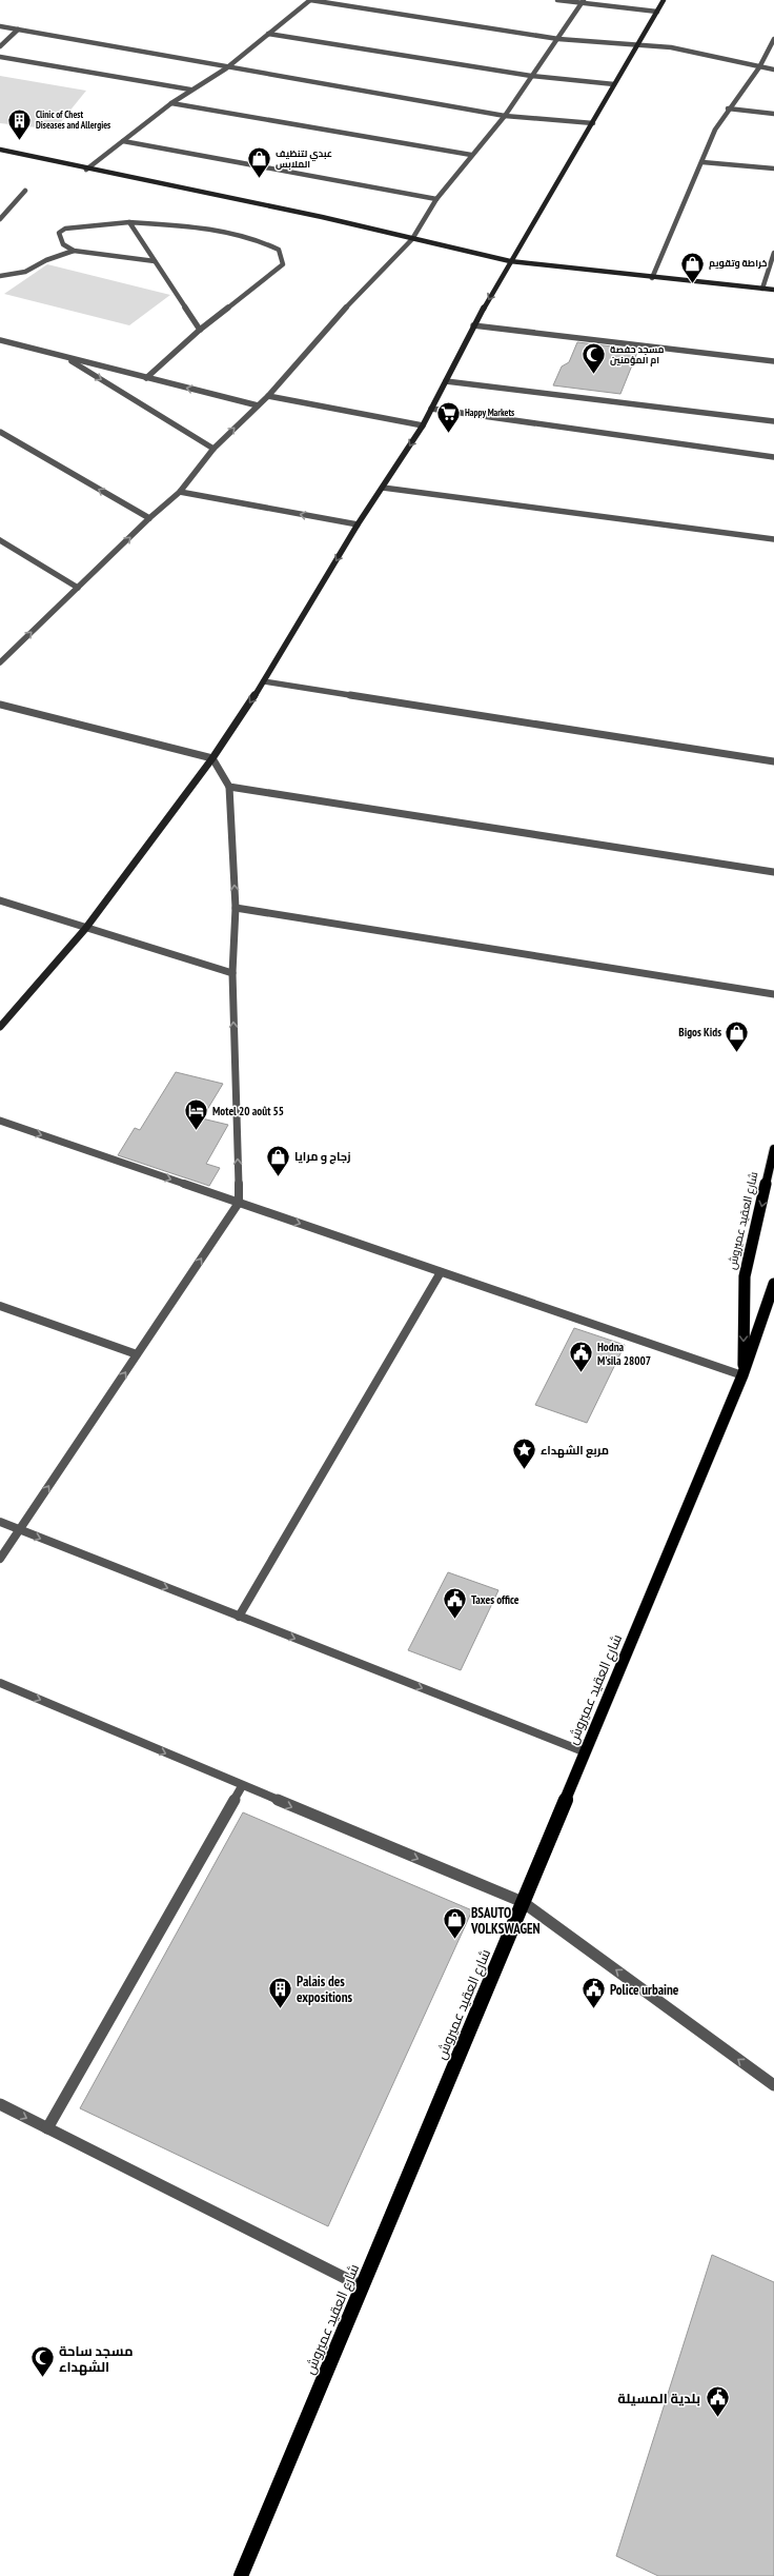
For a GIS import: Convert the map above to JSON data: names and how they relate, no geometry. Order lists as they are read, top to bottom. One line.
{"streets":{"main road":["شارع العقيد عميروش"]},"places":{"building":["Clinic of Chest Diseases and Allergies","Palais des expositions"],"shop":["عبدي لتنظيف الملابس","خراطة وتقويم","Bigos Kids","زجاج و مرايا","BSAUTO VOLKSWAGEN"],"mosque":["مسجد حفصة ام المؤمنين","مسجد ساحة الشهداء"],"supermarket":["Happy Markets"],"hotel":["Motel 20 août 55"],"public building":["Hodna M'sila 28007","Taxes office","Police urbaine","بلدية المسيلة"],"place":["مربع الشهداء"]}}
